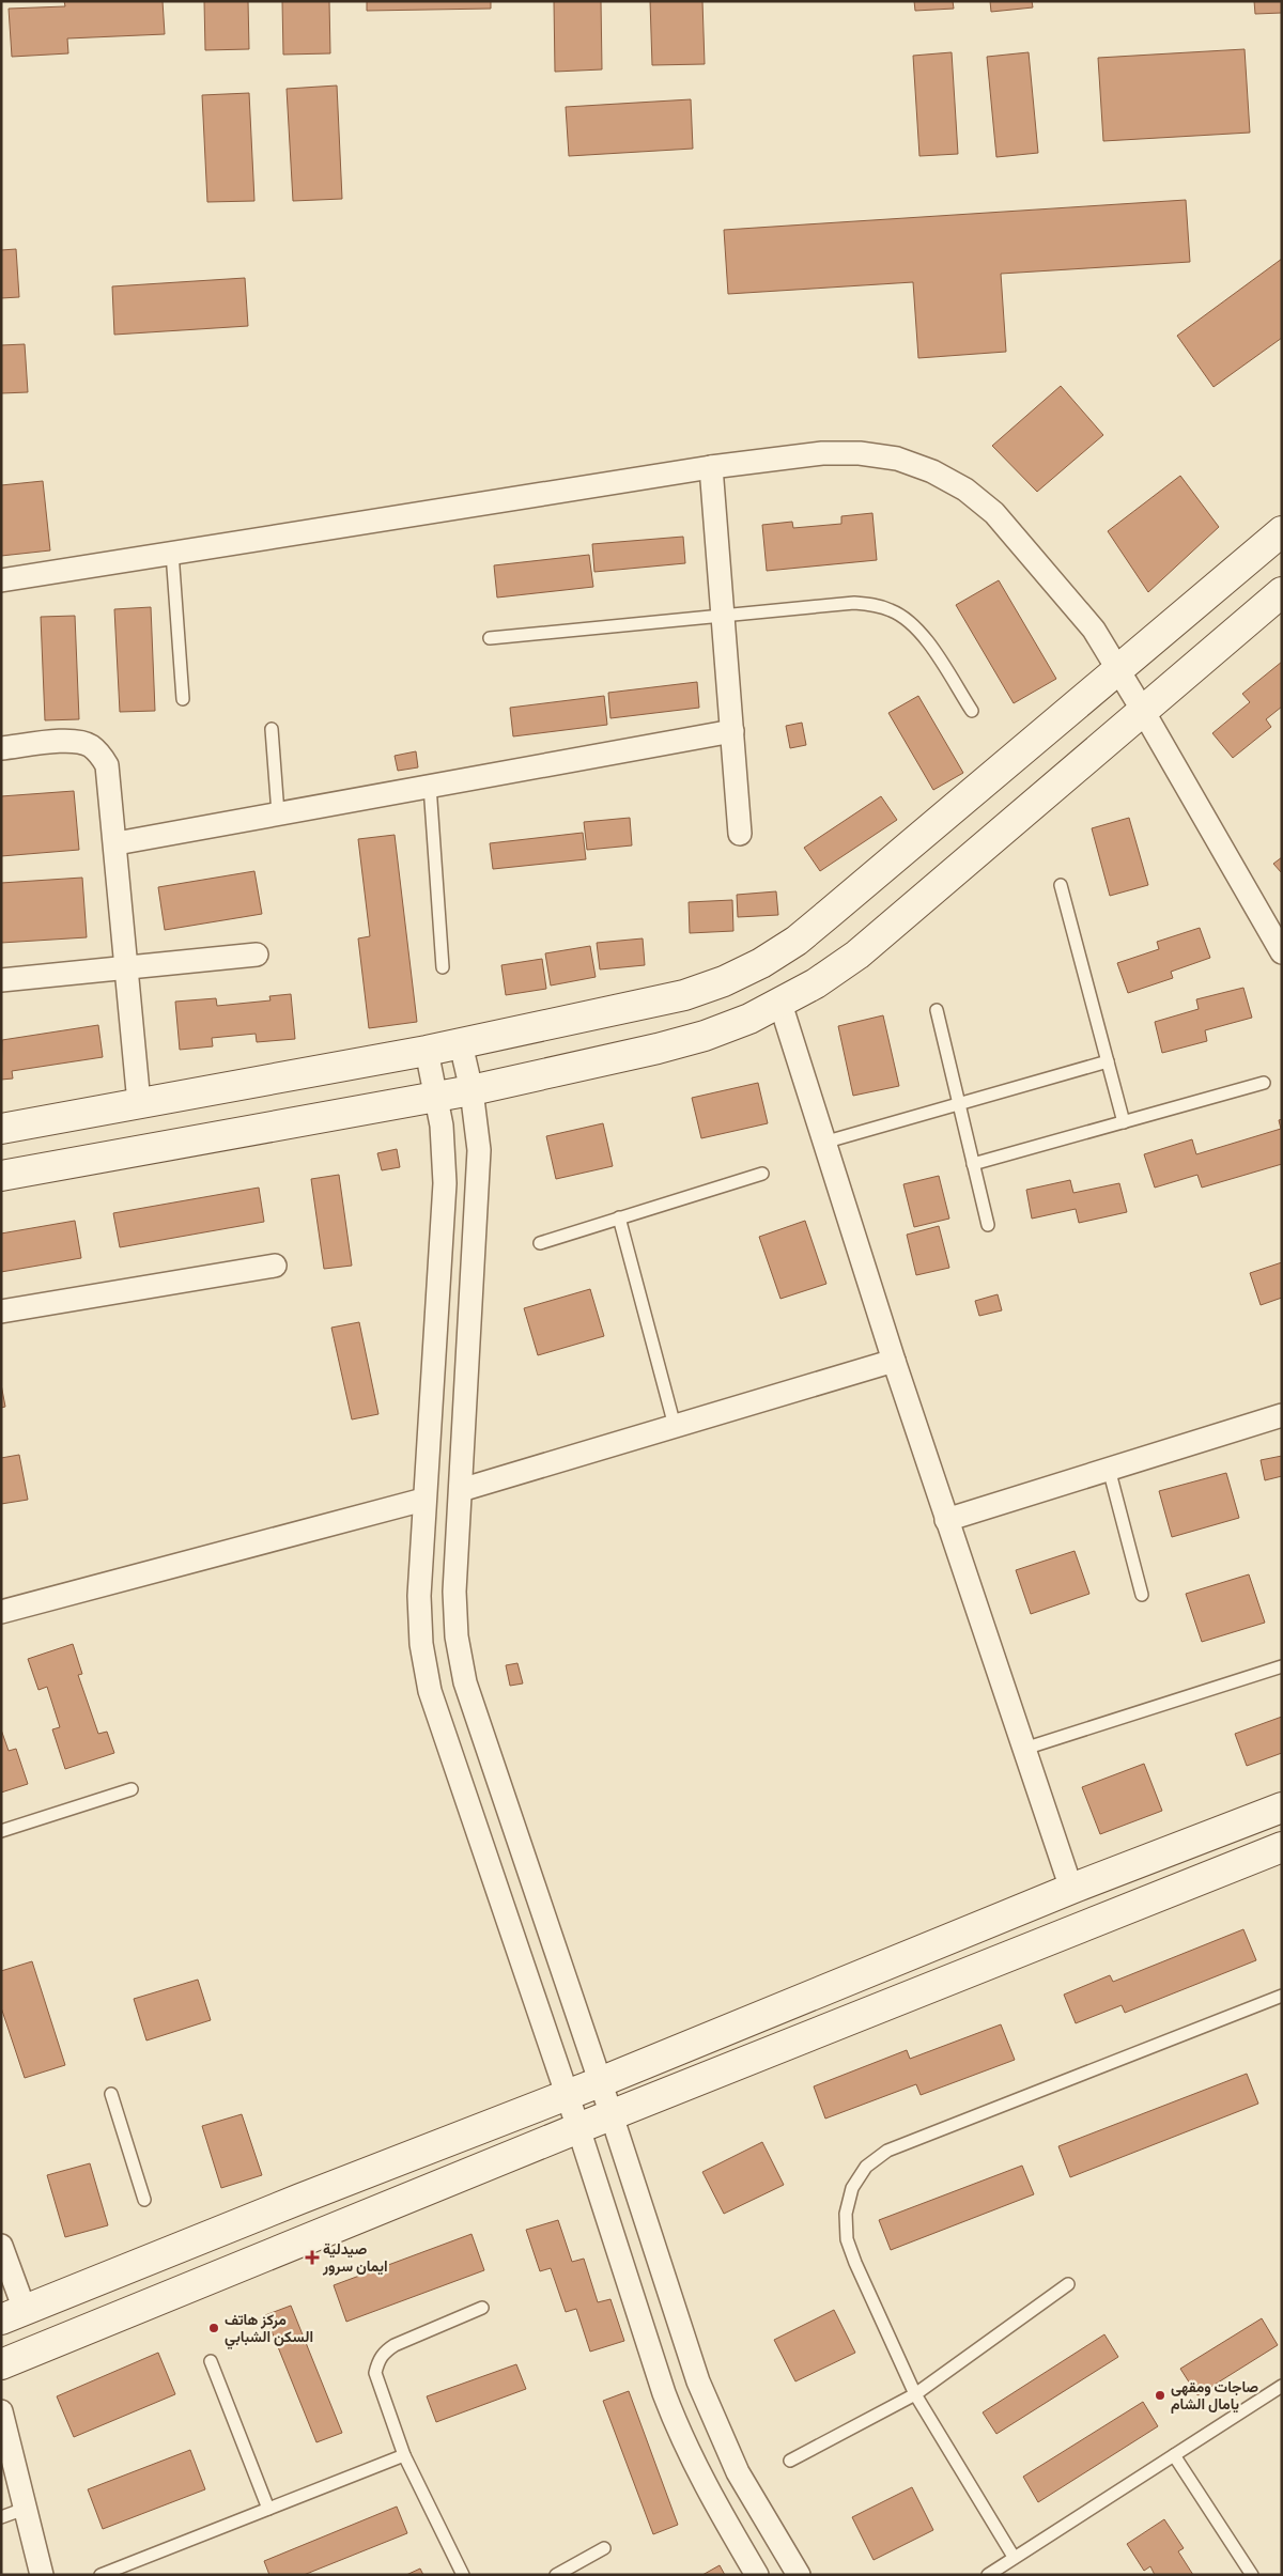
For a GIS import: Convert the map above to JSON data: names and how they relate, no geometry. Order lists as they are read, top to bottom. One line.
{"places":{"health":["صيدلية ايمان سرور"],"other":["مركز هاتف السكن الشبابي","صاجات ومقهى يامال الشام"]}}
